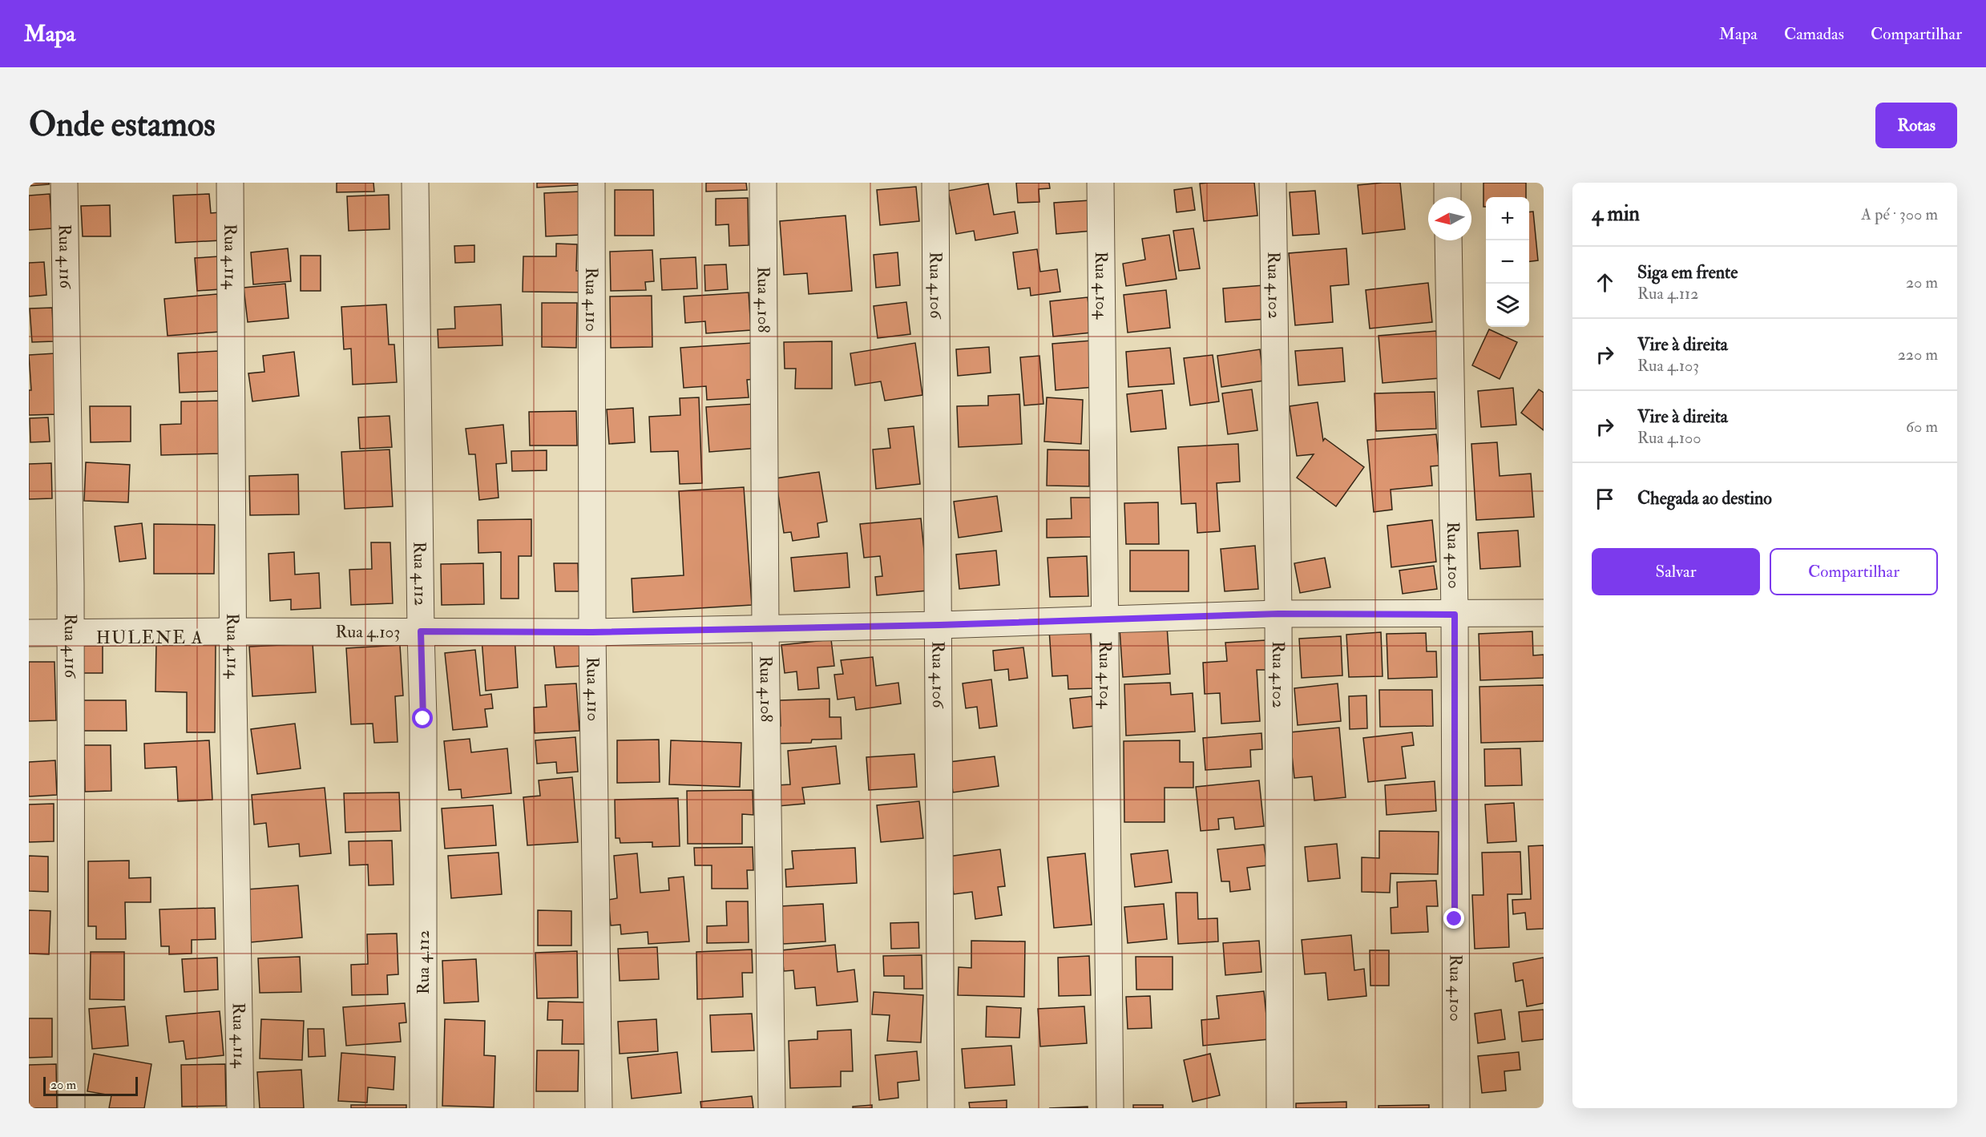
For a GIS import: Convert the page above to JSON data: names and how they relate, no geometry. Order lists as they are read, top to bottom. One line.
{"streets":{"street":["Rua 4.116","Rua 4.114","Rua 4.106","Rua 4.104","Rua 4.102","Rua 4.110","Rua 4.108","Rua 4.100","Rua 4.112","Rua 4.103"]},"crossings":[["Rua 4.116","Rua 4.103"],["Rua 4.114","Rua 4.103"],["Rua 4.106","Rua 4.103"],["Rua 4.104","Rua 4.103"],["Rua 4.102","Rua 4.103"],["Rua 4.110","Rua 4.103"],["Rua 4.108","Rua 4.103"],["Rua 4.100","Rua 4.103"],["Rua 4.112","Rua 4.103"]],"districts":["HULENE A"],"scale_bar":"20 m","north":"left","page":{"header":"Mapa","nav":["Mapa","Camadas","Compartilhar"],"buttons":["Rotas",["Salvar","Compartilhar"]],"title":"Onde estamos","heading":["4 min","A pé · 300 m"],"map_buttons":["+","−"],"list":[["Siga em frente","Rua 4.112","20 m"],["Vire à direita","Rua 4.103","220 m"],["Vire à direita","Rua 4.100","60 m"],"Chegada ao destino"],"scale":"20 m"}}
